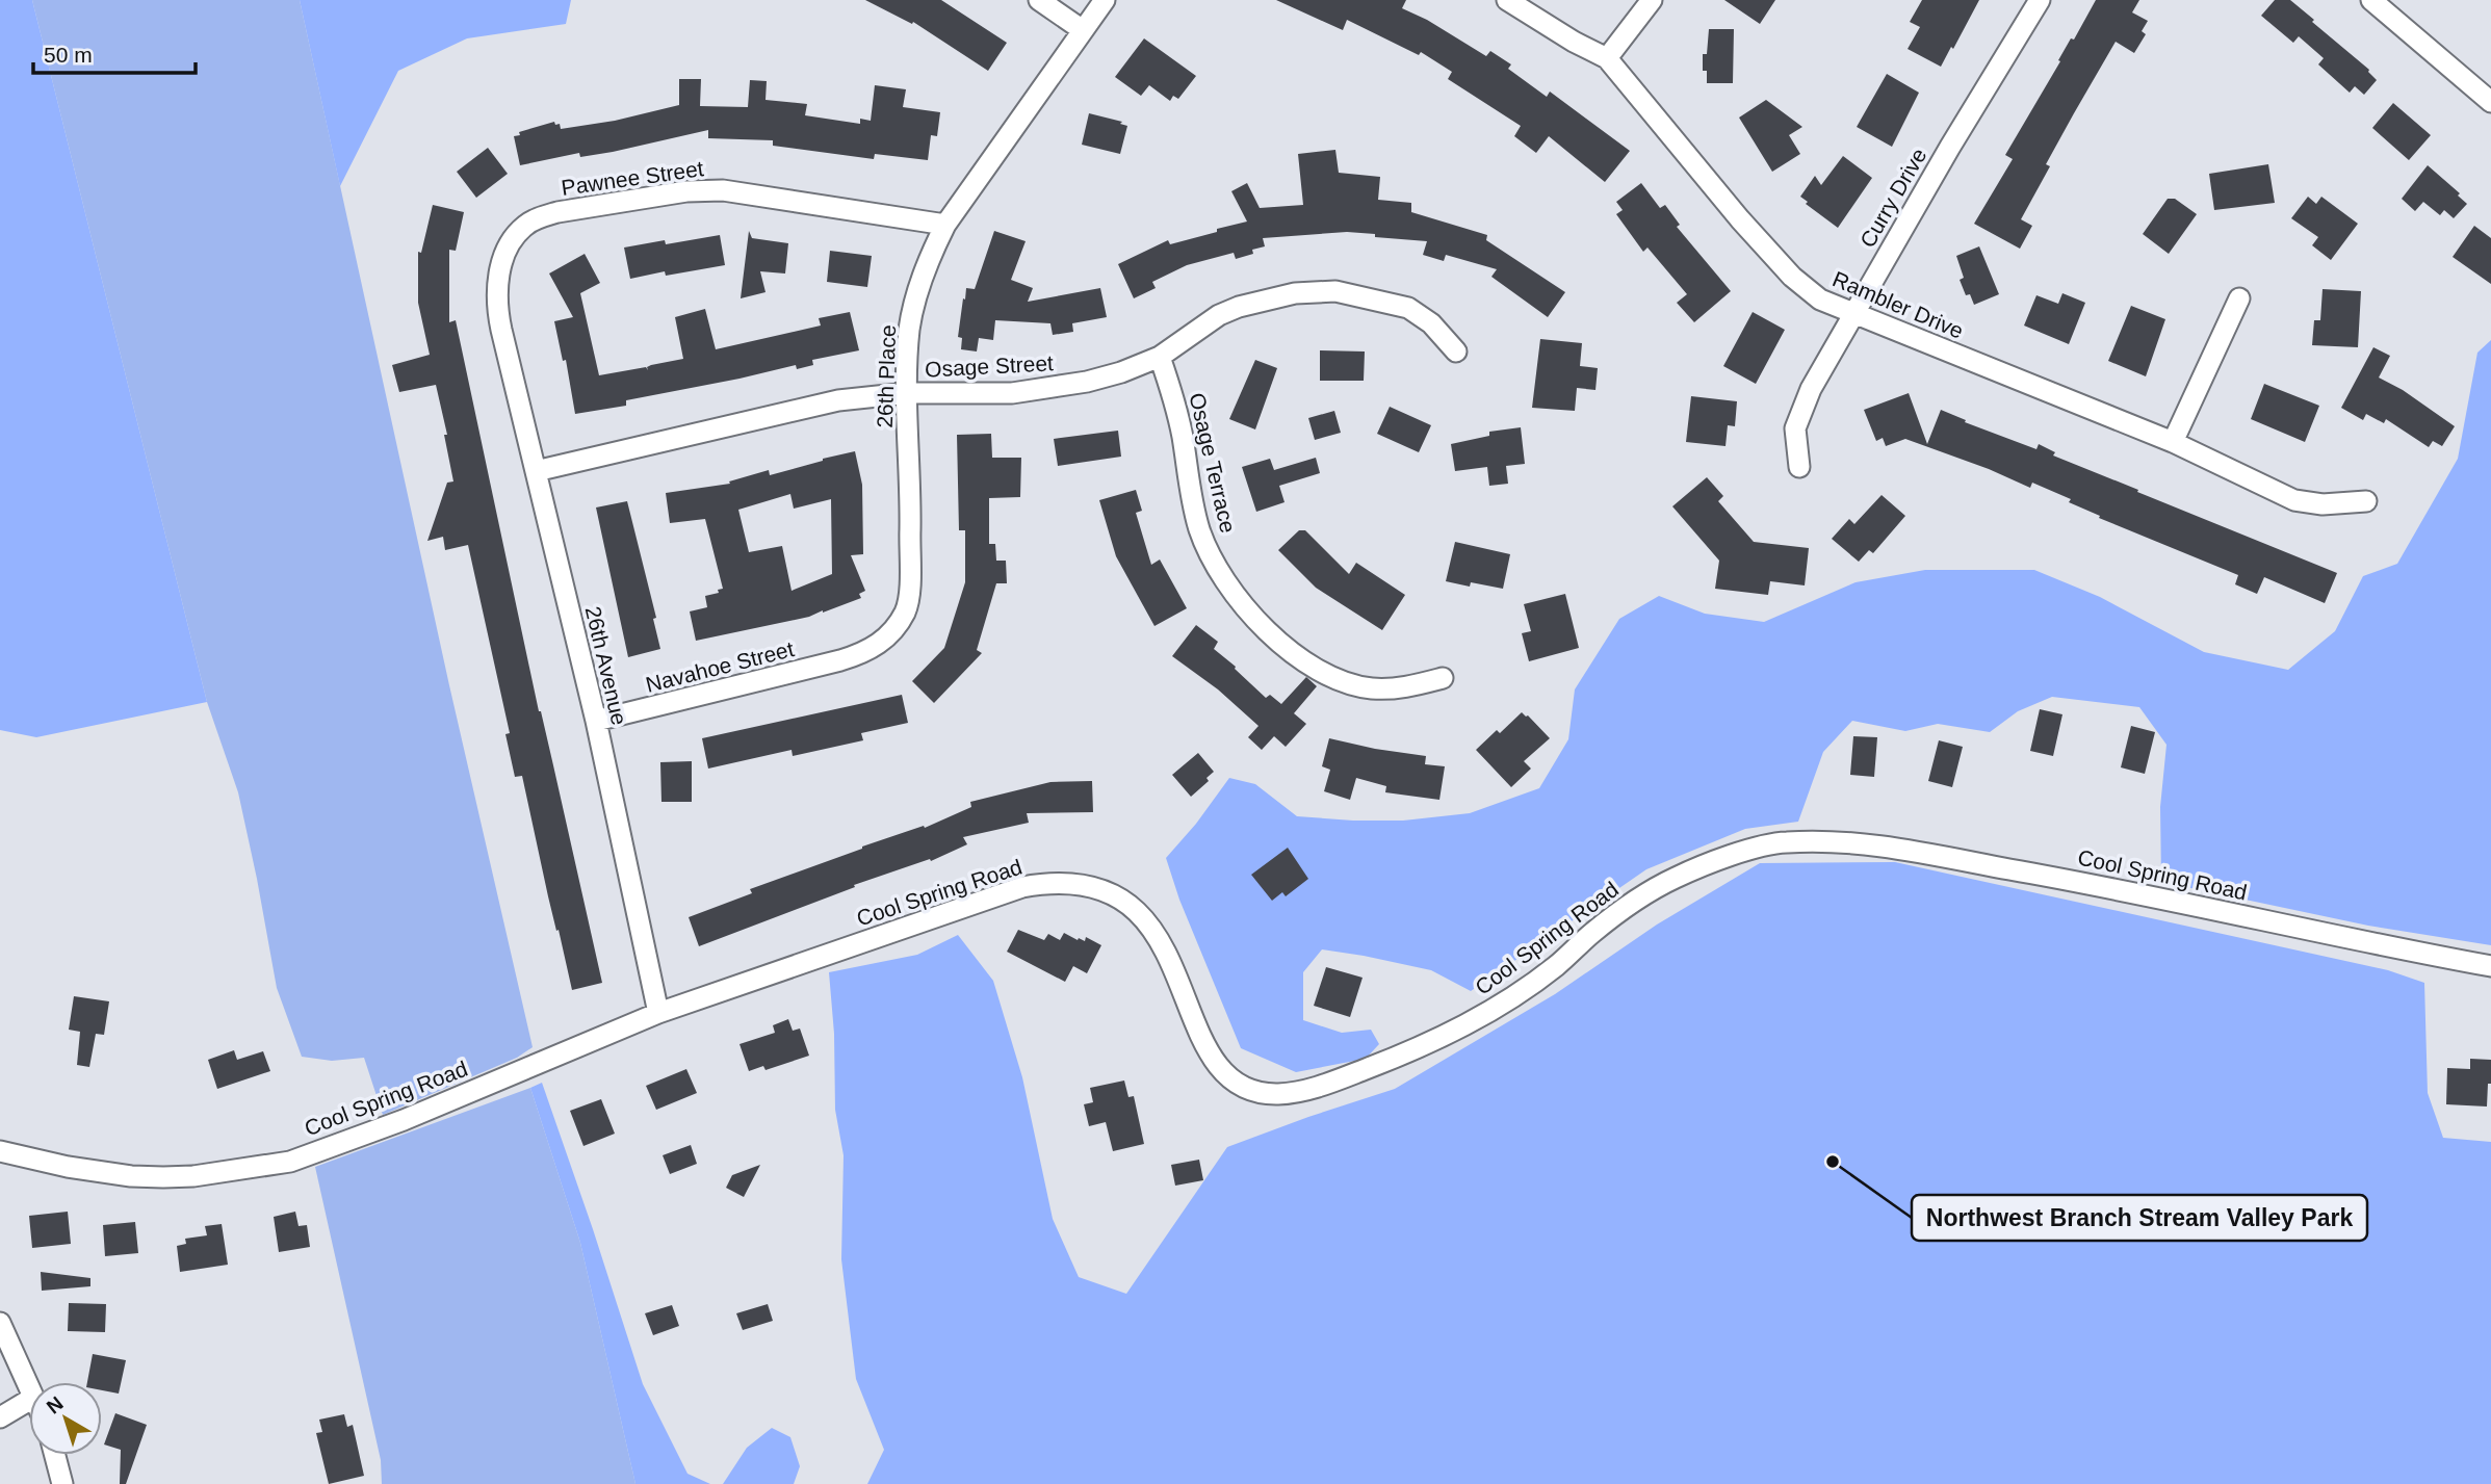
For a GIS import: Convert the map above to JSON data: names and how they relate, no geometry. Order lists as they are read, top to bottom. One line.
{"streets":{"street":["Pawnee Street","Curry Drive","Rambler Drive","Osage Street","26th Place","Osage Terrace","26th Avenue","Navahoe Street","Cool Spring Road"]},"crossings":[["Pawnee Street","26th Place"],["Pawnee Street","26th Avenue"],["Curry Drive","Rambler Drive"],["Osage Street","26th Place"],["Osage Street","Osage Terrace"],["Osage Street","26th Avenue"],["26th Place","Navahoe Street"],["26th Avenue","Navahoe Street"],["26th Avenue","Cool Spring Road"]],"places":["Northwest Branch Stream Valley Park"],"scale_bar":"50 m","north":"top left"}
